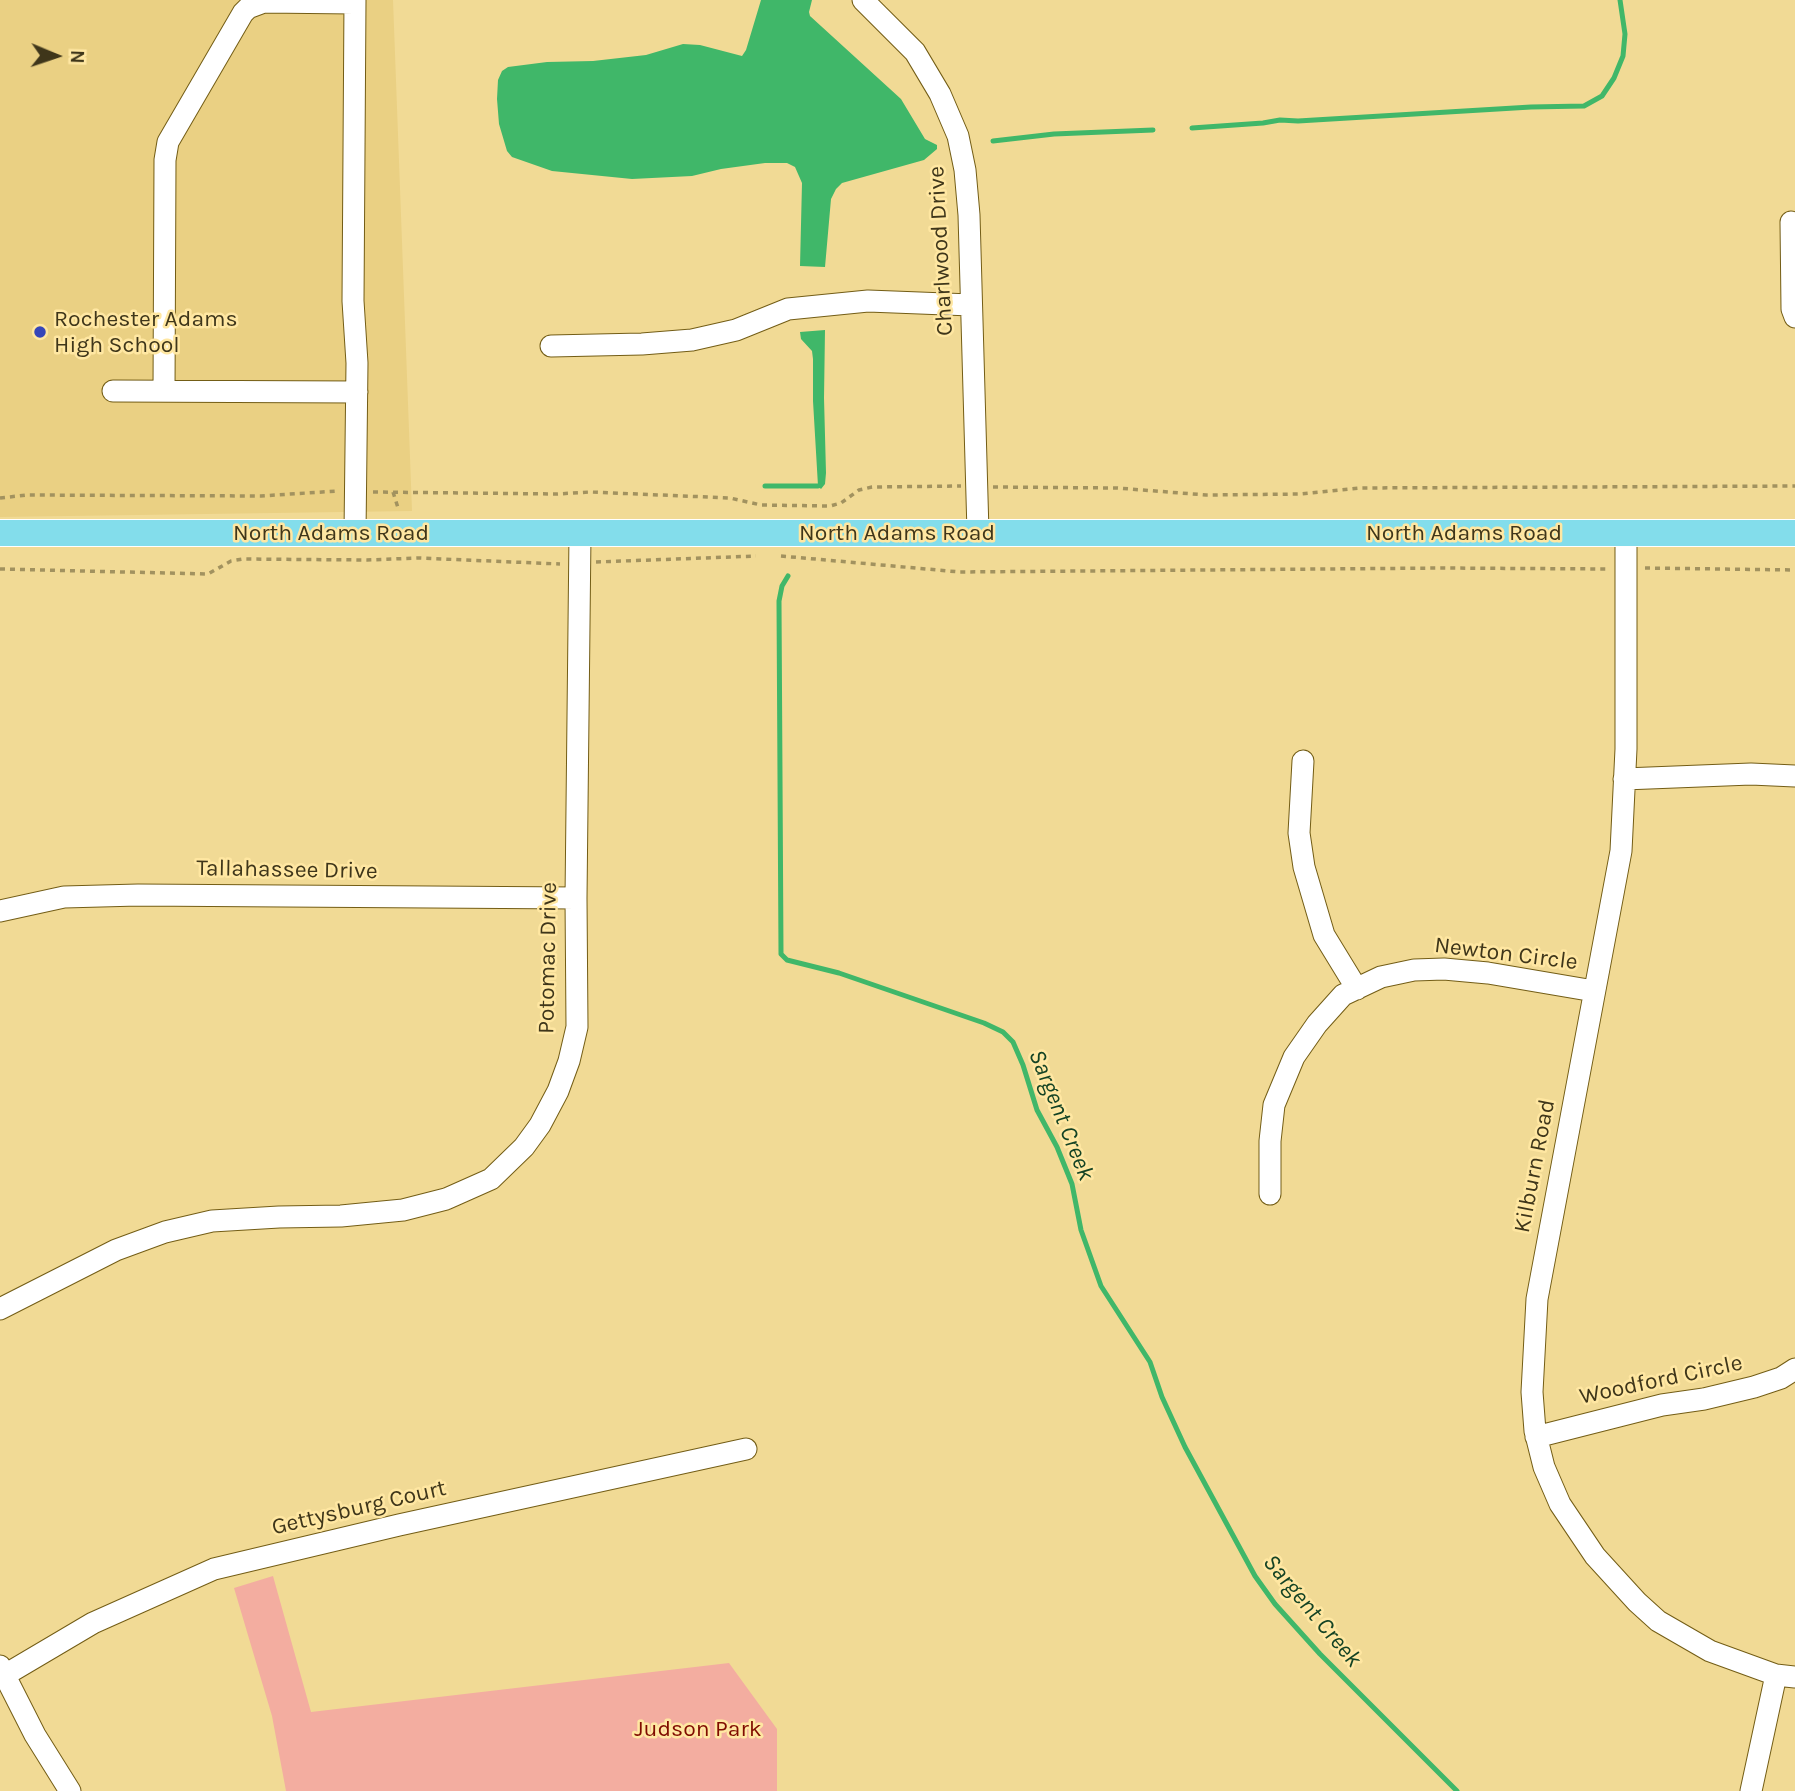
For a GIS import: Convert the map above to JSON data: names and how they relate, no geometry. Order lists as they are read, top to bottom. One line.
{"streets":{"main road":["North Adams Road"],"street":["Charlwood Drive","Tallahassee Drive","Newton Circle","Potomac Drive","Kilburn Road","Woodford Circle","Gettysburg Court"]},"crossings":[["Charlwood Drive","North Adams Road"],["North Adams Road","Potomac Drive"],["North Adams Road","Kilburn Road"],["Tallahassee Drive","Potomac Drive"],["Newton Circle","Kilburn Road"],["Kilburn Road","Woodford Circle"]],"water":["Sargent Creek"],"parks":["Judson Park"],"places":["Rochester Adams High School"],"north":"right"}
